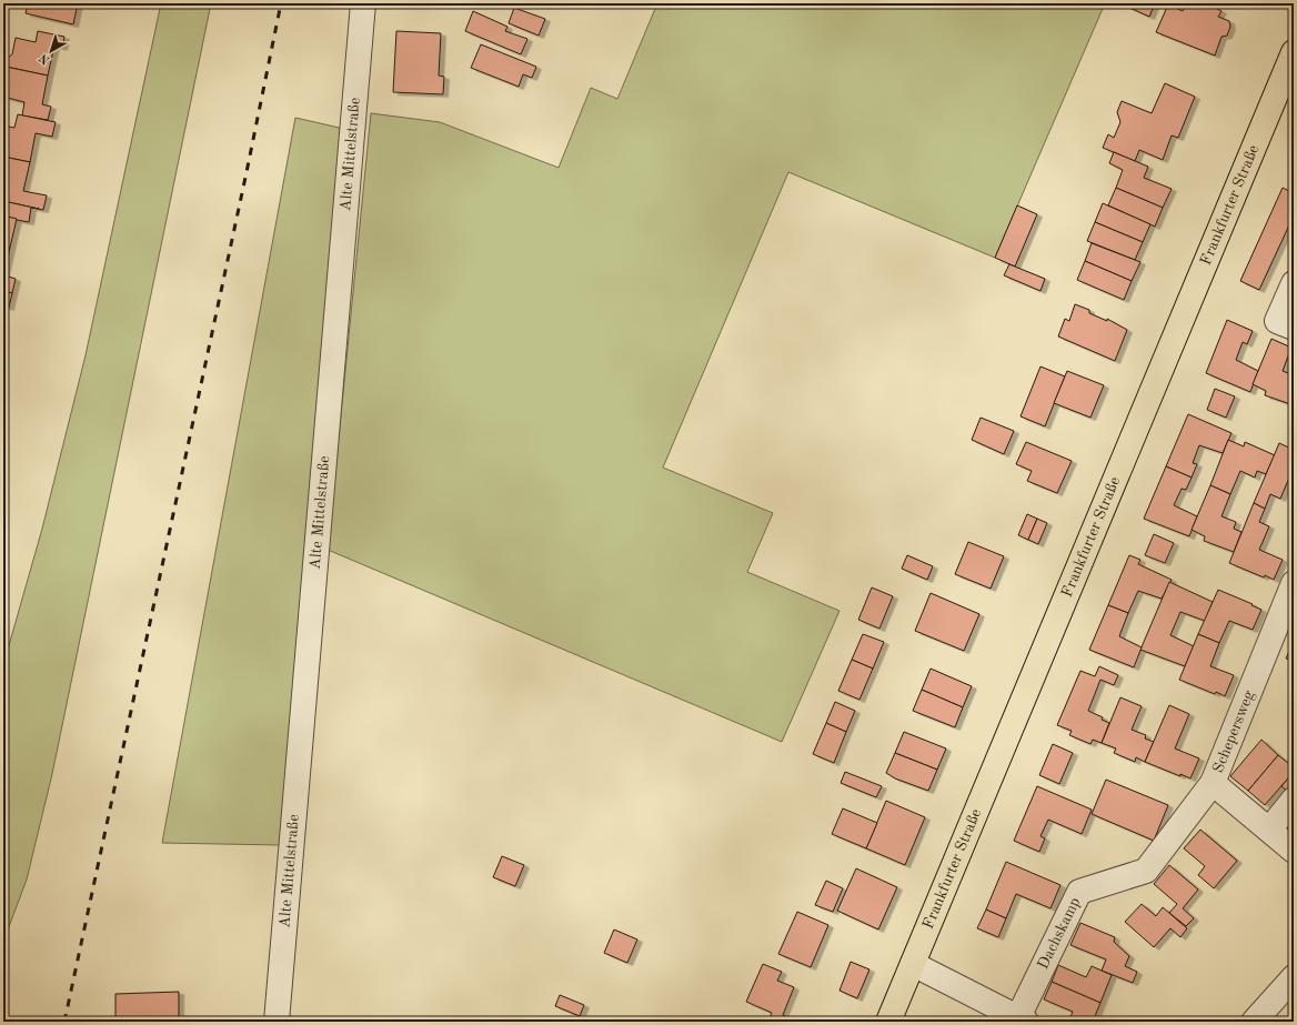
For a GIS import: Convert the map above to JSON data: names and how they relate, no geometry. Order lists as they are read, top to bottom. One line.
{"streets":{"main road":["Frankfurter Straße"],"street":["Alte Mittelstraße","Schepersweg","Dachskamp"]},"crossings":[["Schepersweg","Dachskamp"]],"north":"bottom left"}
